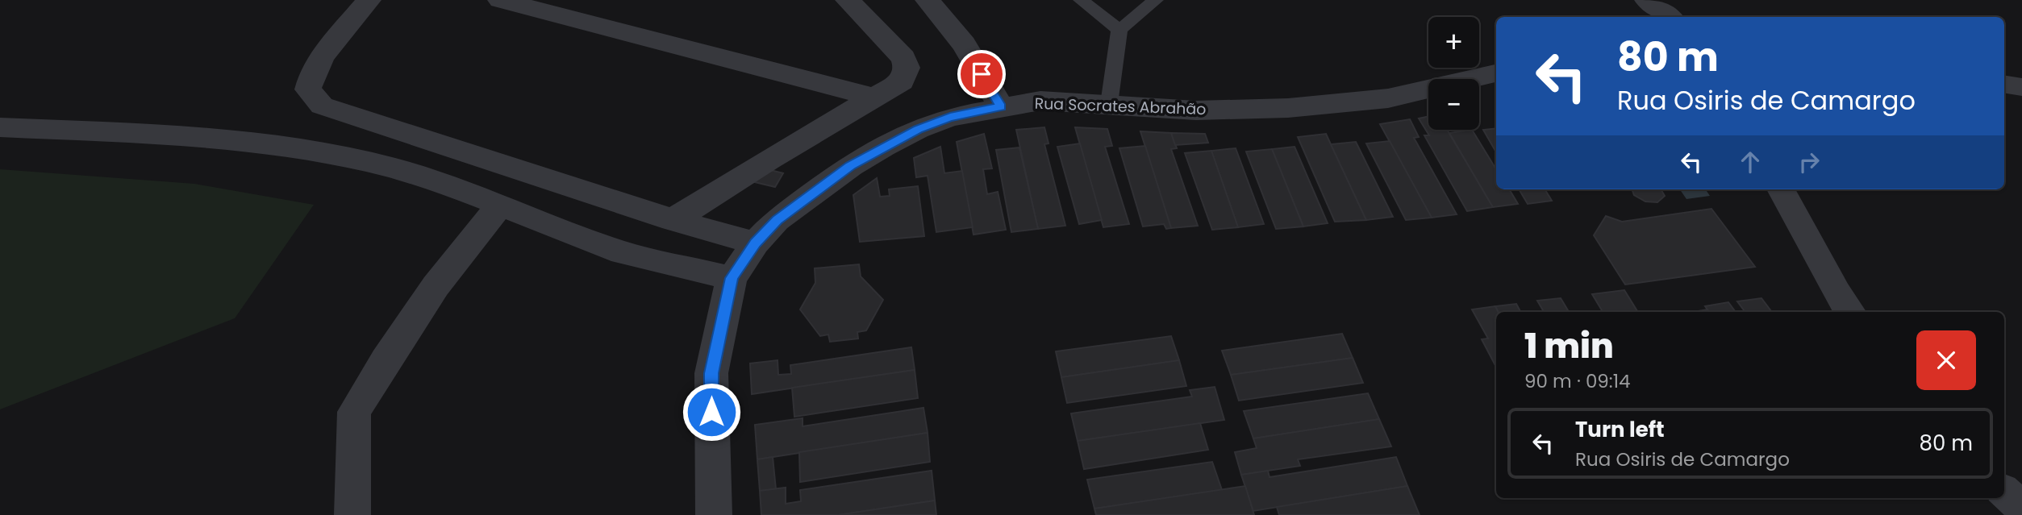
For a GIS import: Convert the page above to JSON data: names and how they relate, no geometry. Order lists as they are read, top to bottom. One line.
{"streets":{"street":["Rua Socrates Abrahão"]},"page":{"map_buttons":["+","−"],"turn":["80 m","Rua Osiris de Camargo"],"heading":["1 min","90 m · 09:14"],"list":[{"name":"Turn left","note":"Rua Osiris de Camargo","value":"80 m"}]}}
